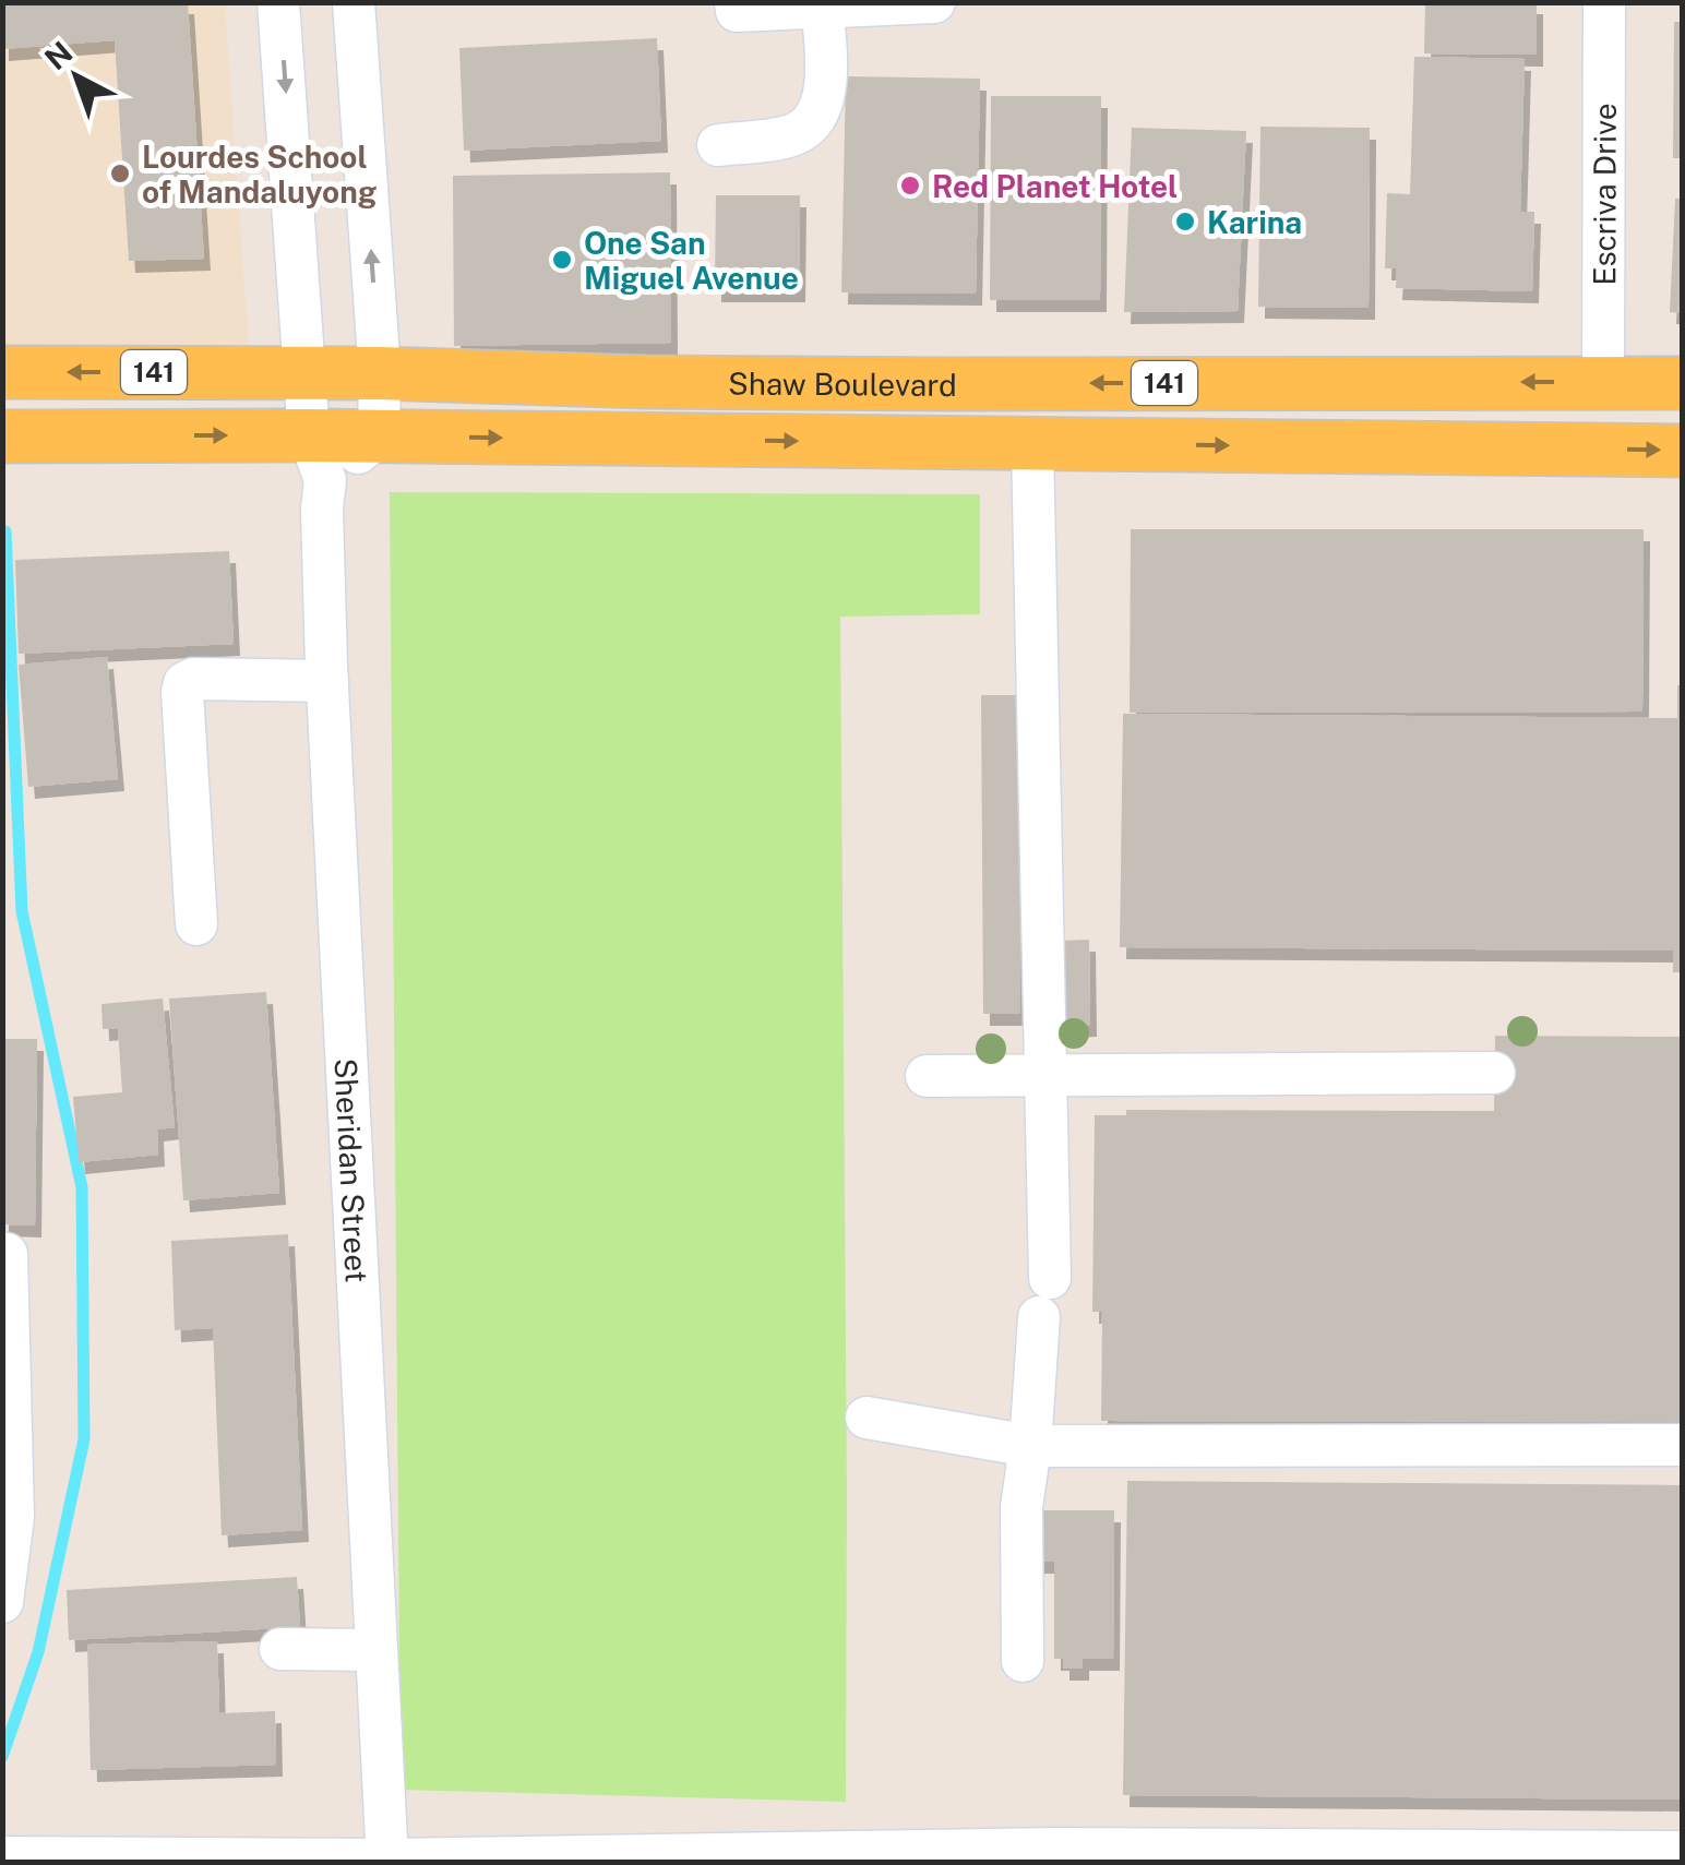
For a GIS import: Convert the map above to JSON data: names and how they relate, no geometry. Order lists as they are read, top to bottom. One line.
{"streets":{"main road":["141","Shaw Boulevard"],"street":["Escriva Drive","Sheridan Street"]},"crossings":[["Escriva Drive","Shaw Boulevard"],["Shaw Boulevard","Sheridan Street"]],"places":["Lourdes School of Mandaluyong","Red Planet Hotel","Karina","One San Miguel Avenue"],"north":"top left"}
